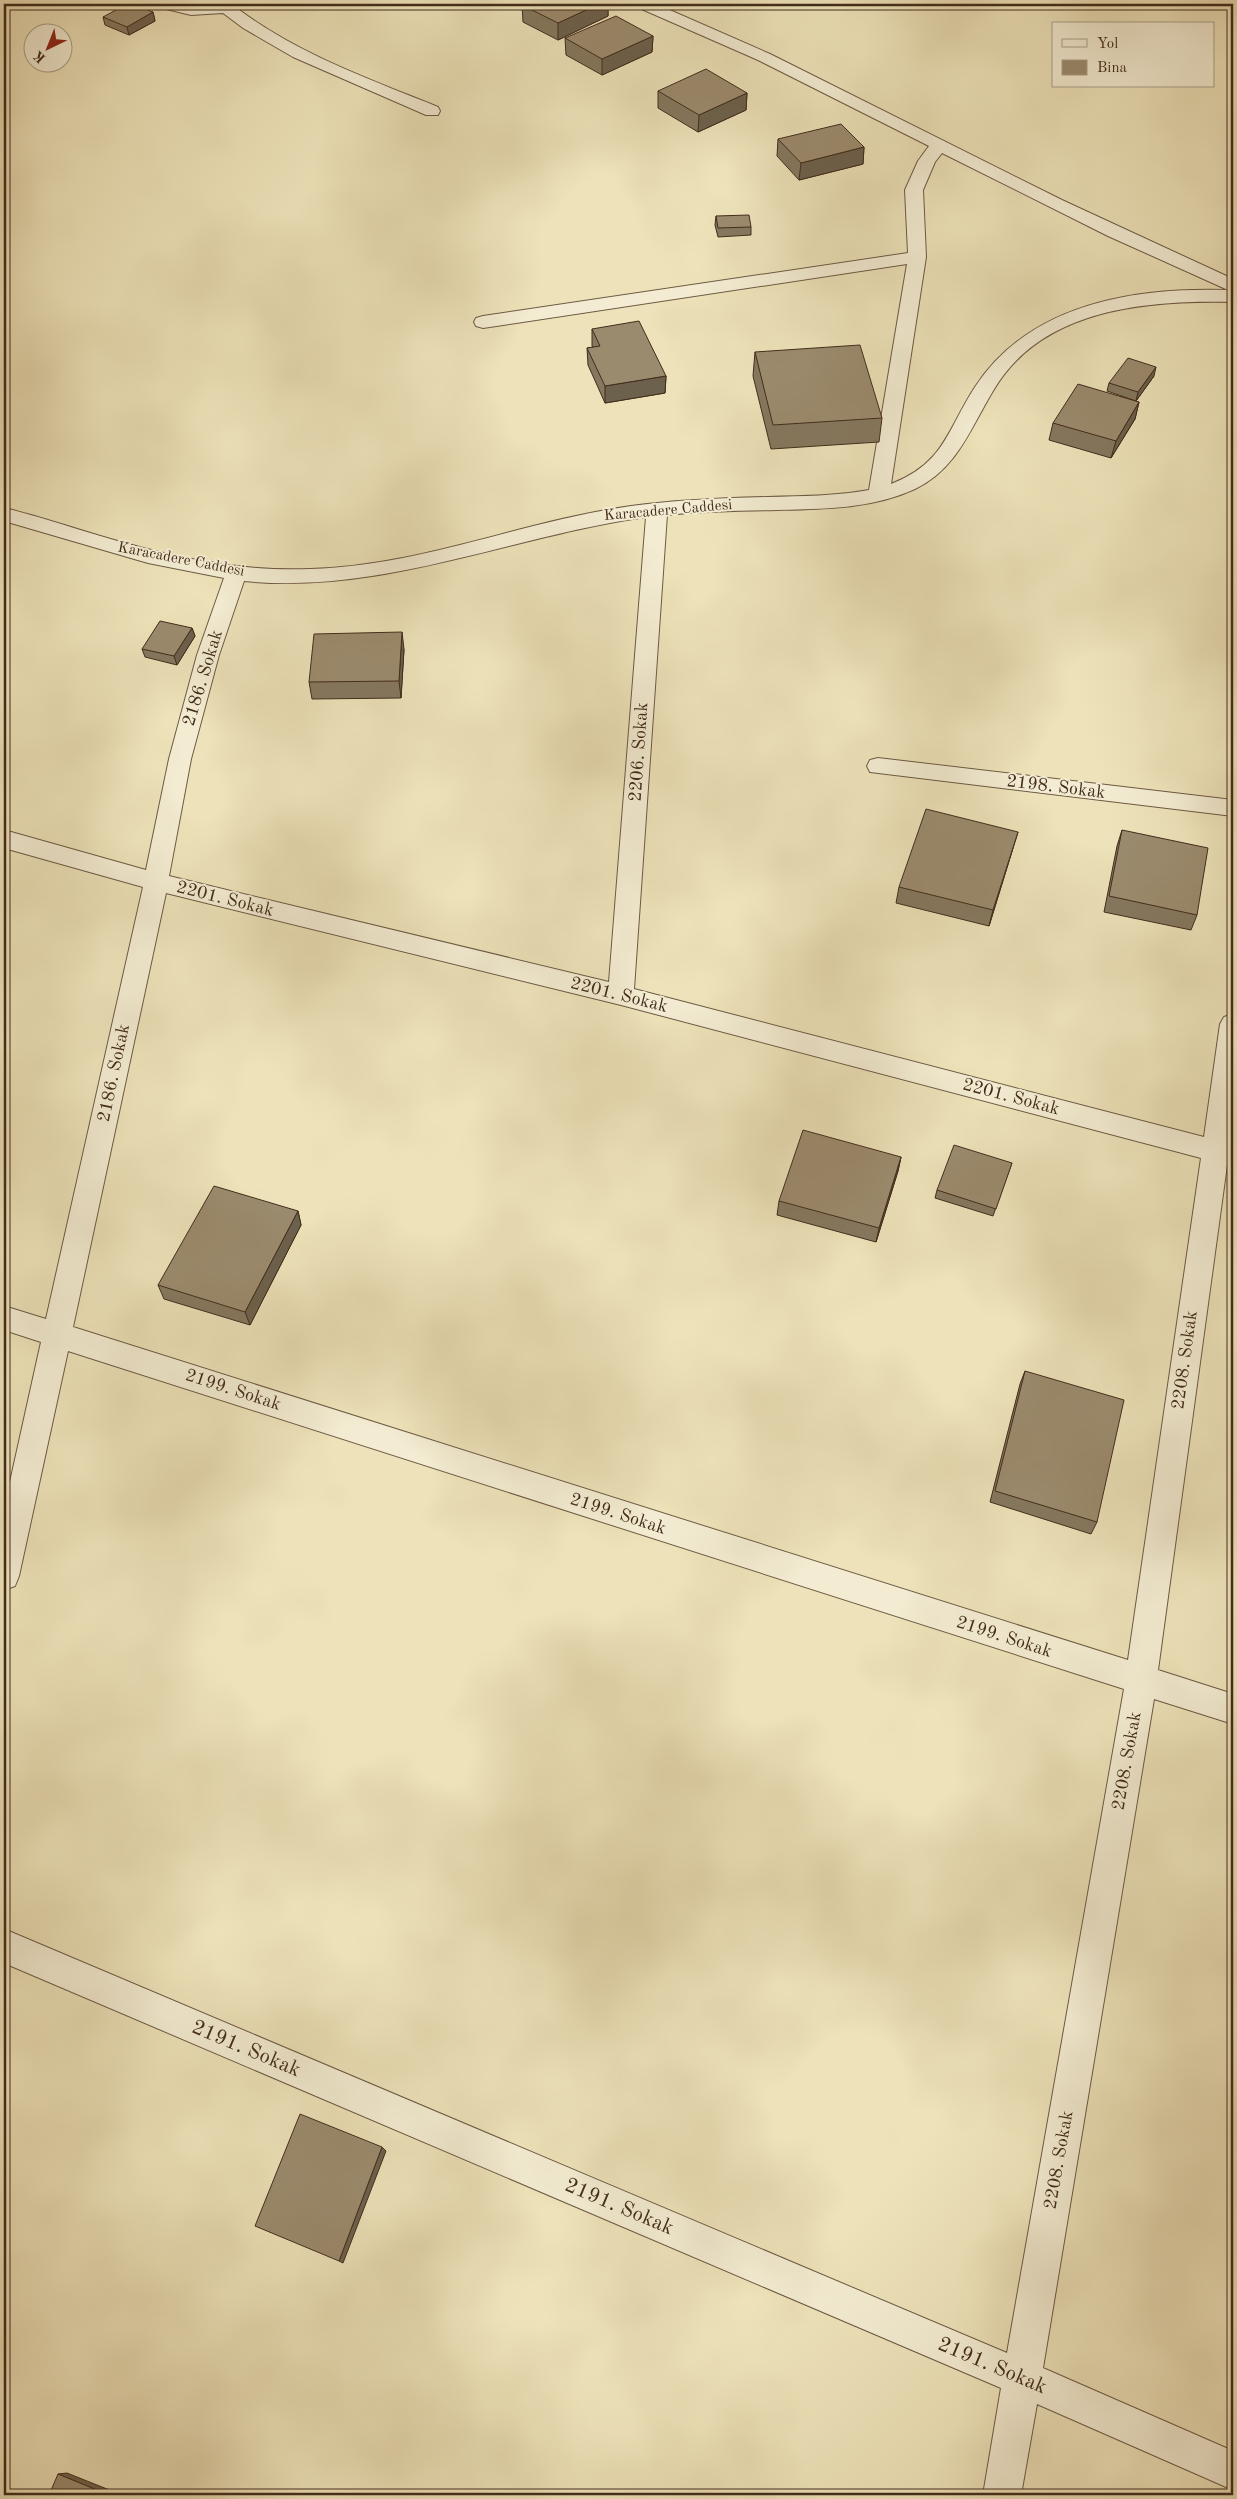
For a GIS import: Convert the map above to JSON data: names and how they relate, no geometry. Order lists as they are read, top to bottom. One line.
{"streets":{"street":["Karacadere Caddesi","2186. Sokak","2206. Sokak","2198. Sokak","2201. Sokak","2208. Sokak","2199. Sokak","2191. Sokak"]},"crossings":[["Karacadere Caddesi","2186. Sokak"],["Karacadere Caddesi","2206. Sokak"],["2186. Sokak","2201. Sokak"],["2186. Sokak","2199. Sokak"],["2206. Sokak","2201. Sokak"],["2201. Sokak","2208. Sokak"],["2208. Sokak","2199. Sokak"],["2208. Sokak","2191. Sokak"]],"legend":["Yol","Bina"],"north":"bottom left"}
